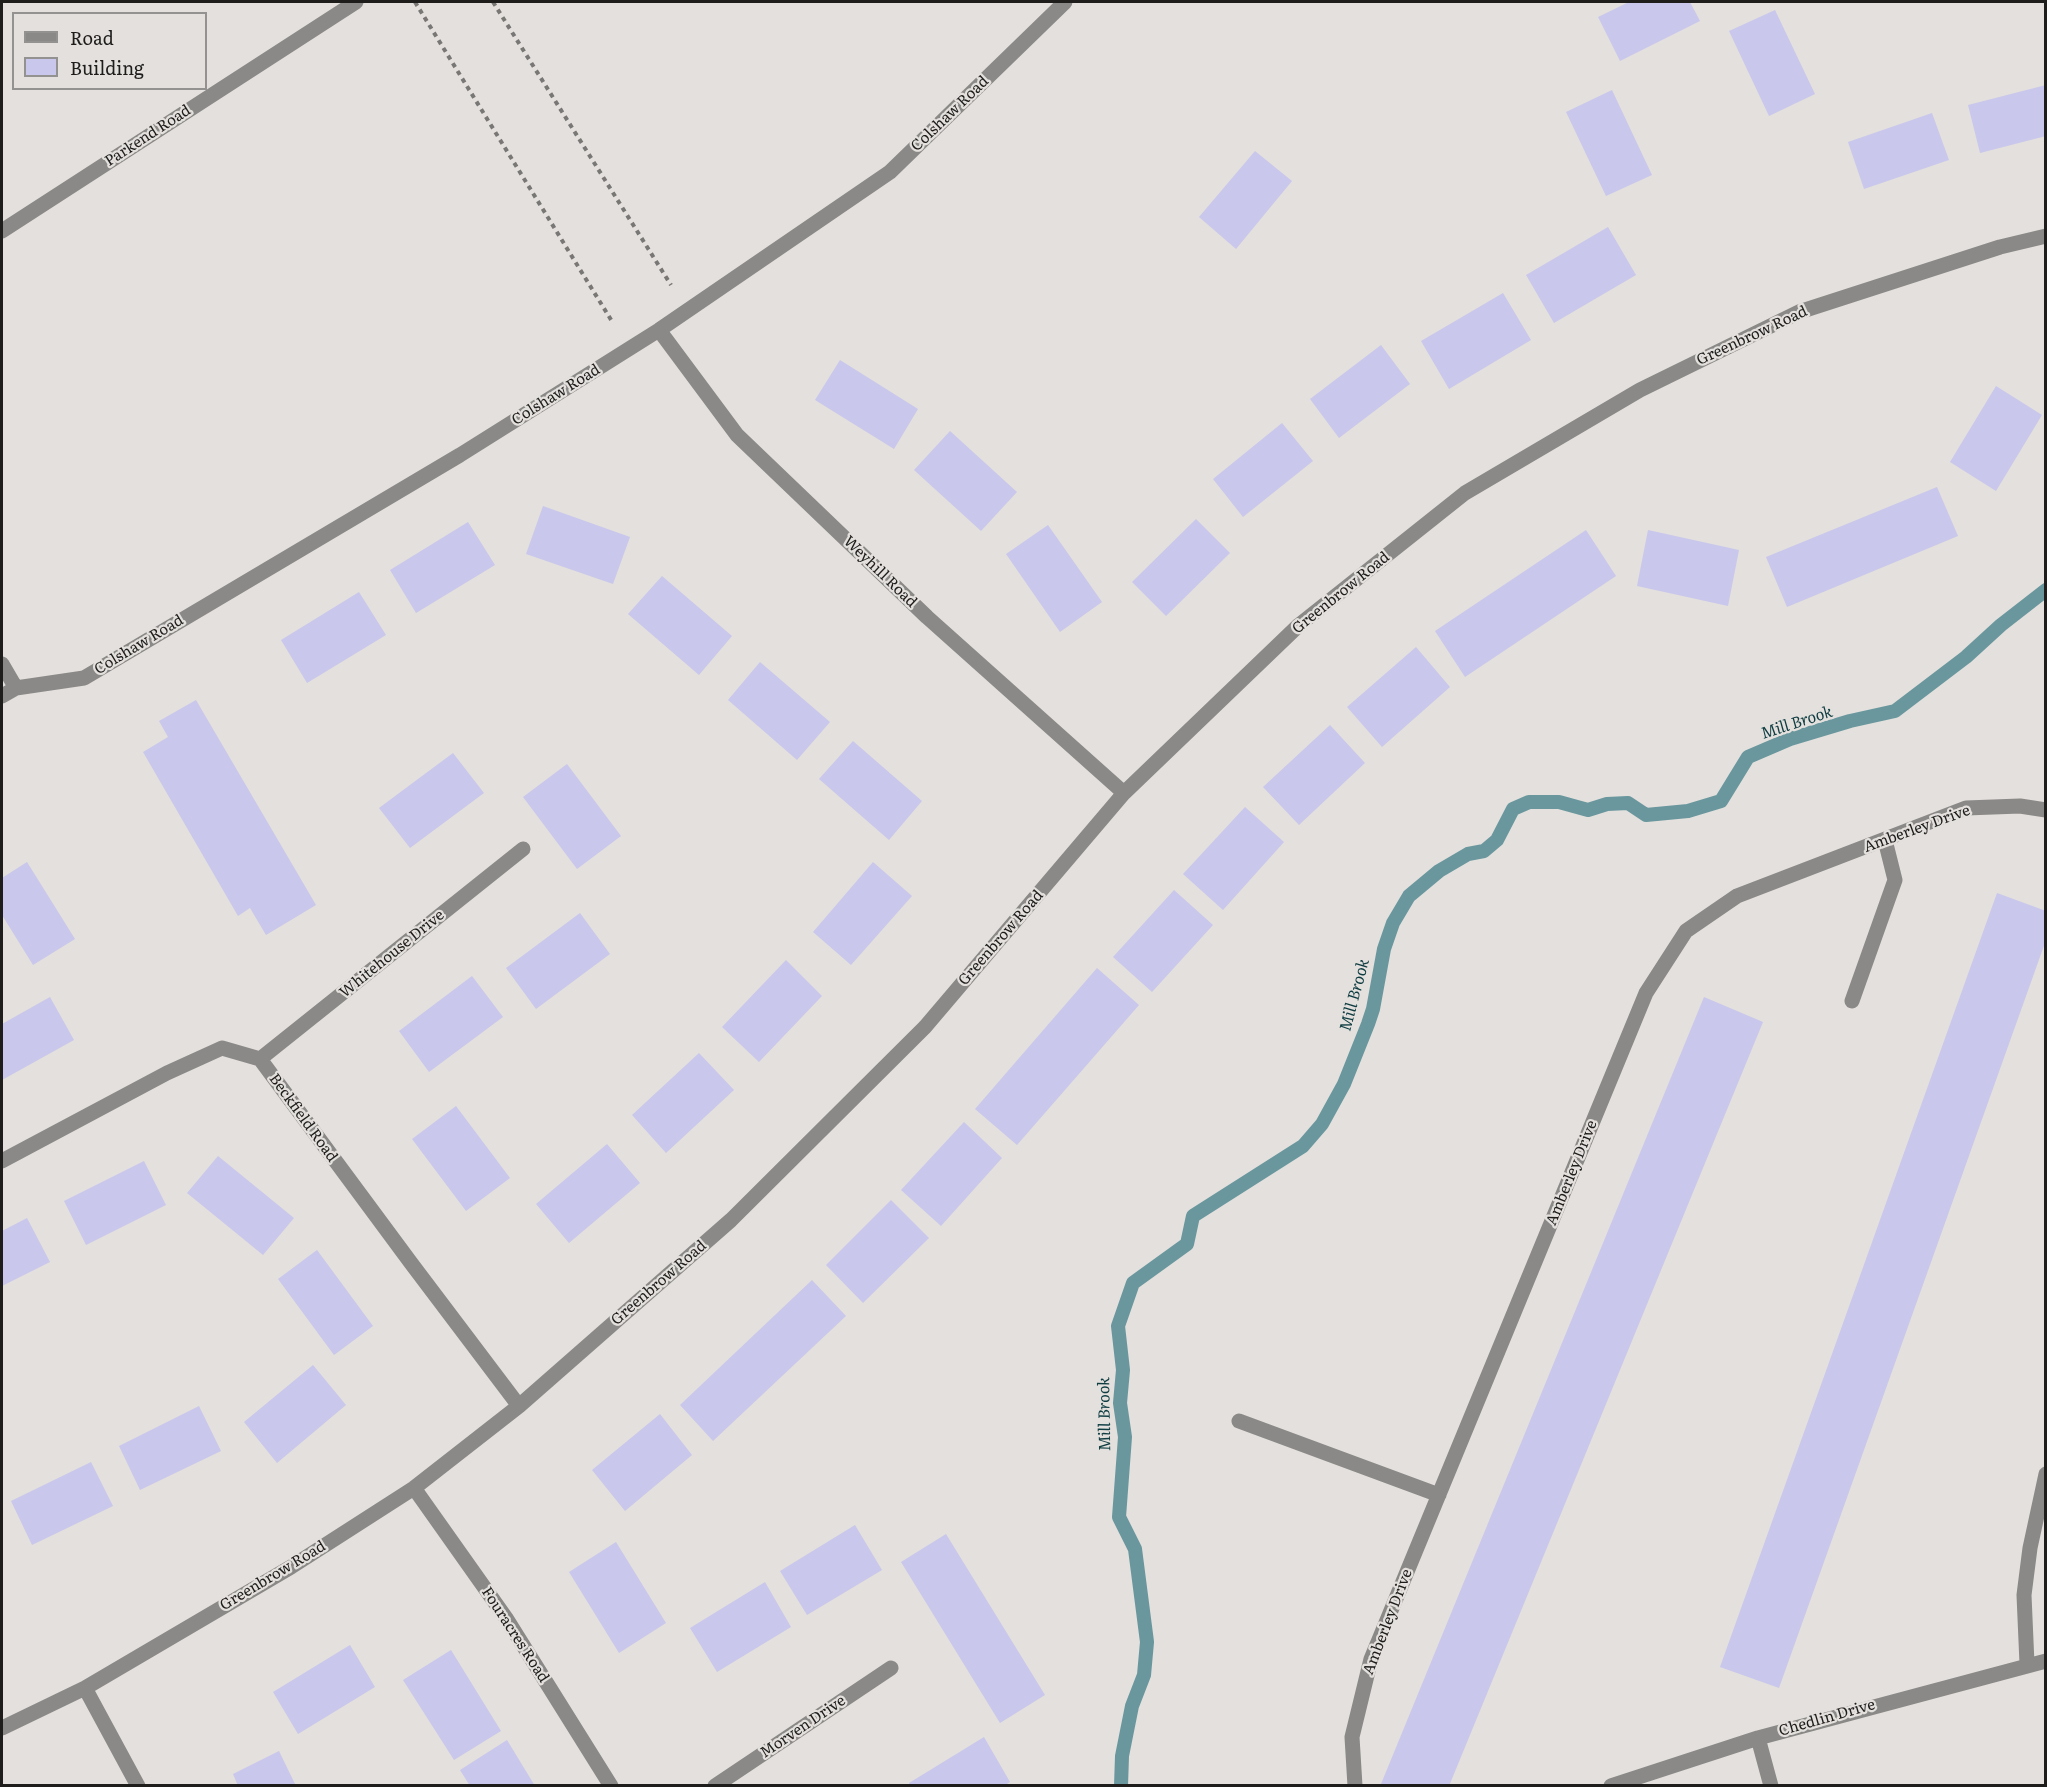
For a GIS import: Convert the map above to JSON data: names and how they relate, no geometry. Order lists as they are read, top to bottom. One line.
{"streets":{"street":["Colshaw Road","Parkend Road","Greenbrow Road","Weyhill Road","Amberley Drive","Whitehouse Drive","Beckfield Road","Fouracres Road","Chedlin Drive","Morven Drive"]},"crossings":[["Colshaw Road","Weyhill Road"],["Greenbrow Road","Weyhill Road"],["Greenbrow Road","Beckfield Road"],["Greenbrow Road","Fouracres Road"],["Whitehouse Drive","Beckfield Road"]],"water":["Mill Brook"],"legend":["Road","Building"]}
